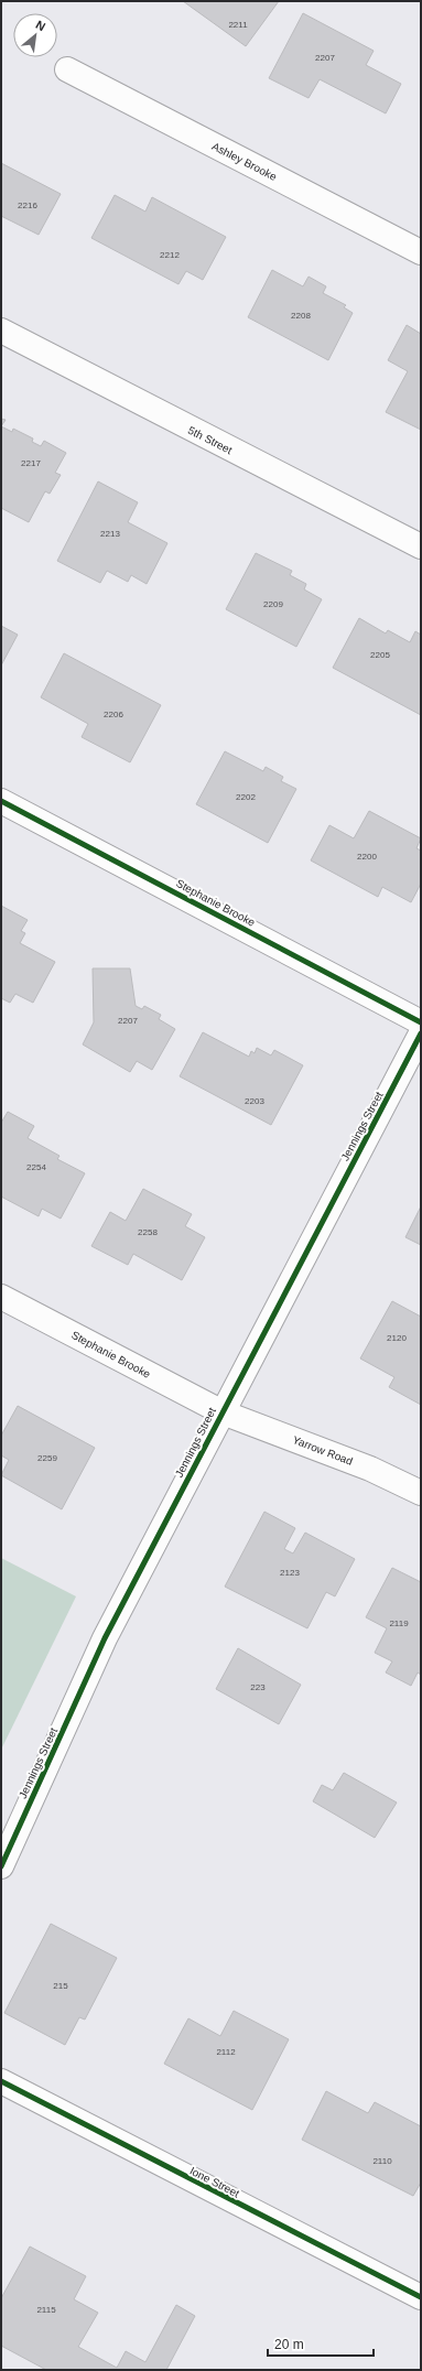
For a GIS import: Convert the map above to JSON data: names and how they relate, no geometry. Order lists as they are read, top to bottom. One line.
{"streets":{"street":["Ashley Brooke","5th Street","Stephanie Brooke","Jennings Street","Yarrow Road","Ione Street"]},"crossings":[["Stephanie Brooke","Jennings Street"],["Stephanie Brooke","Yarrow Road"],["Jennings Street","Yarrow Road"]],"house_numbers":["2211","2207","2216","2212","2208","2217","2213","2209","2205","2206","2202","2200","2207","2203","2254","2258","2120","2259","2123","2119","223","215","2112","2110","2115"],"scale_bar":"20 m","north":"top right"}
